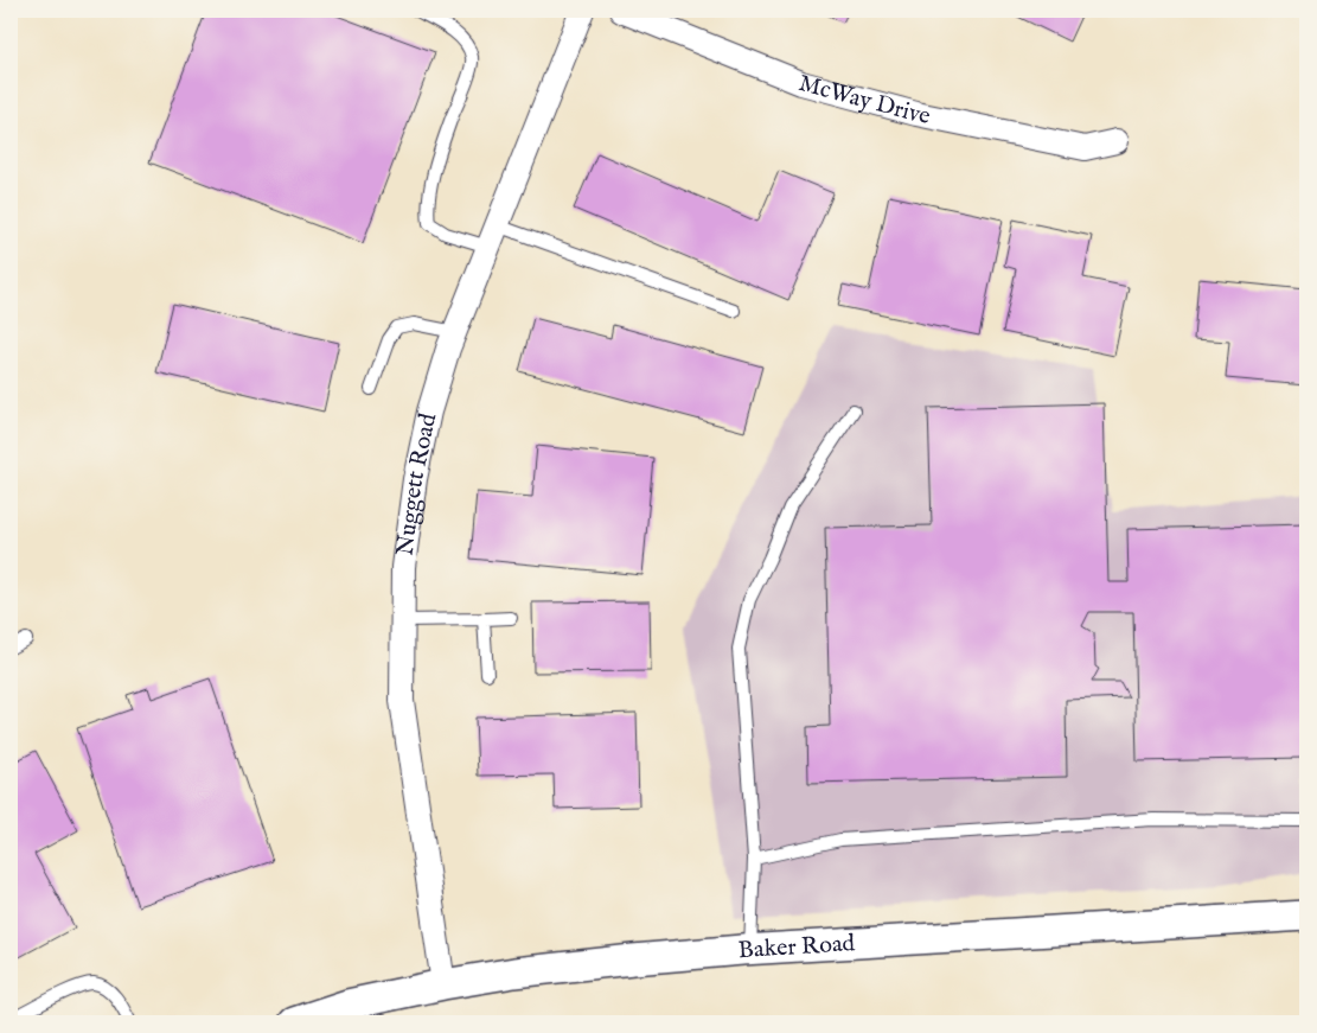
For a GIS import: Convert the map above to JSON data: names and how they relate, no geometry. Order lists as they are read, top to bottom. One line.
{"streets":{"street":["McWay Drive","Nuggett Road","Baker Road"]},"crossings":[["Nuggett Road","Baker Road"]]}
